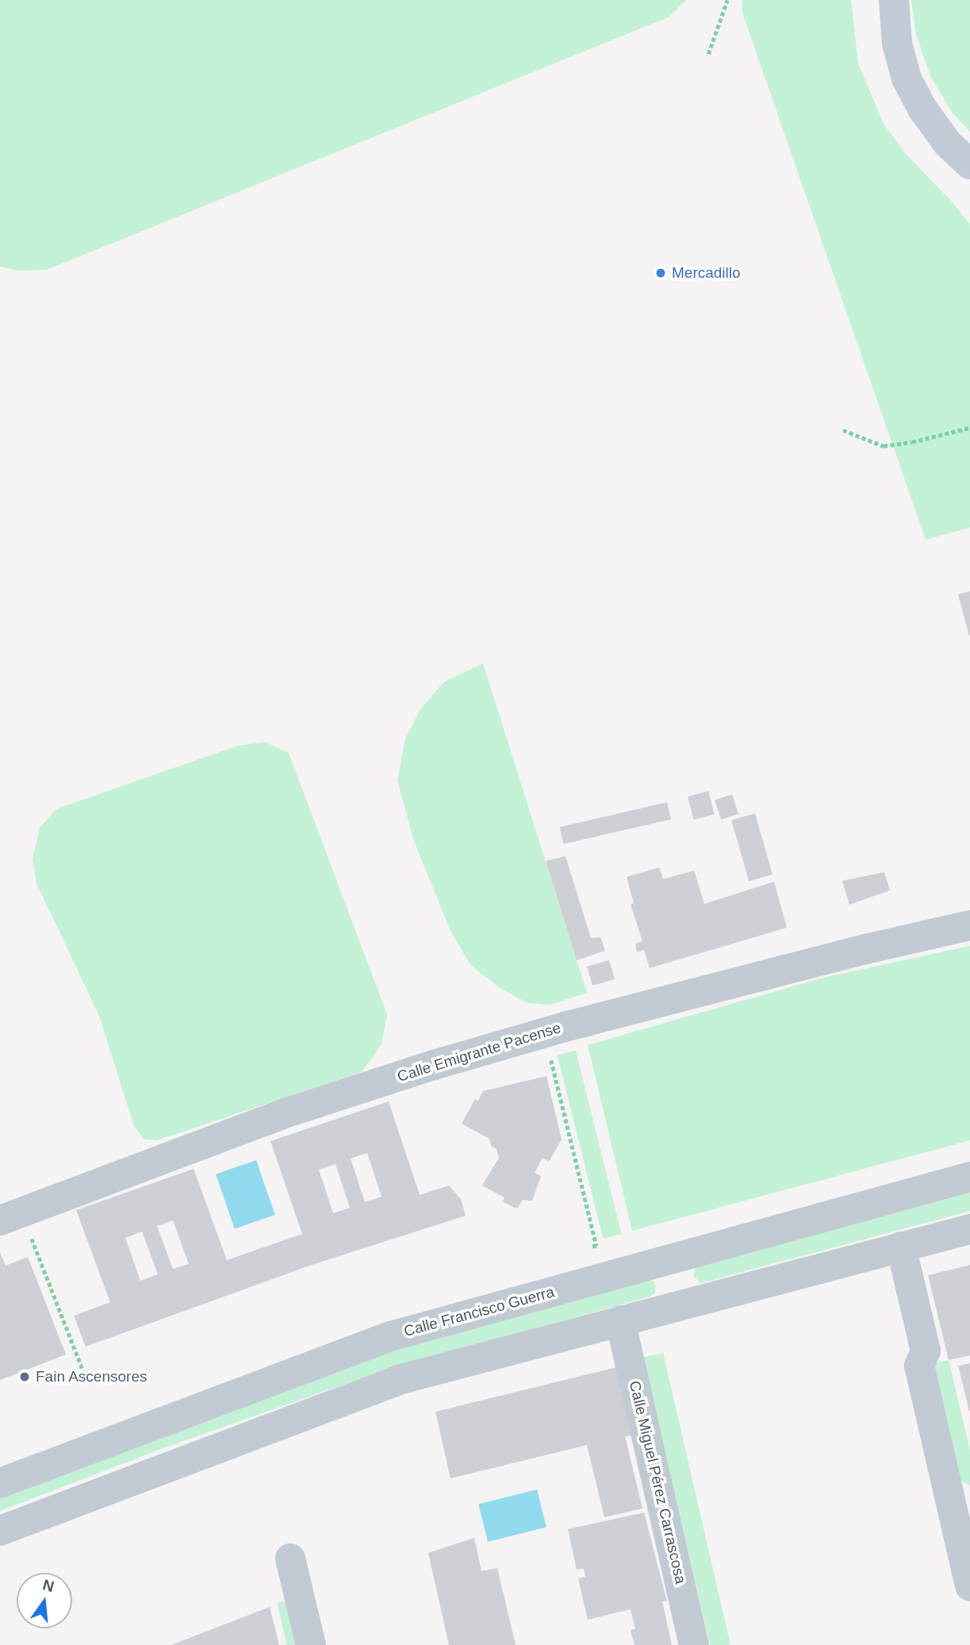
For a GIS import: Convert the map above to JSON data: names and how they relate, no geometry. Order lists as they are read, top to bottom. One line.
{"streets":{"street":["Calle Emigrante Pacense","Calle Francisco Guerra","Calle Miguel Pérez Carrascosa"]},"places":["Mercadillo","Fain Ascensores"],"north":"top"}
